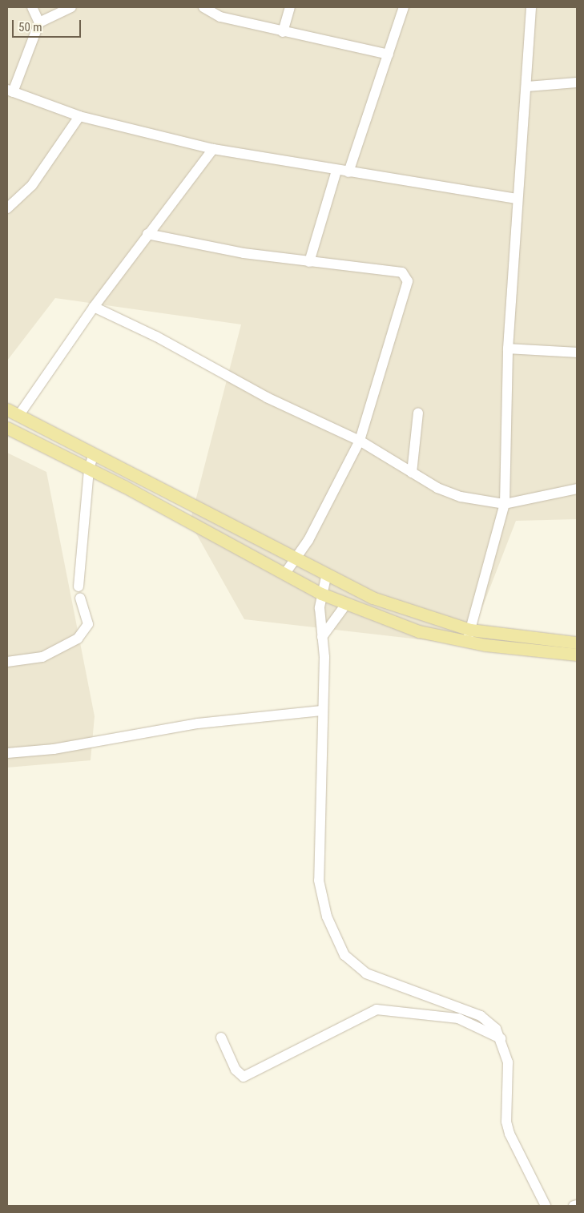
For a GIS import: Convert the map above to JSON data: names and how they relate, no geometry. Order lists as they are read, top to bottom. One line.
{"scale_bar":"50 m"}
